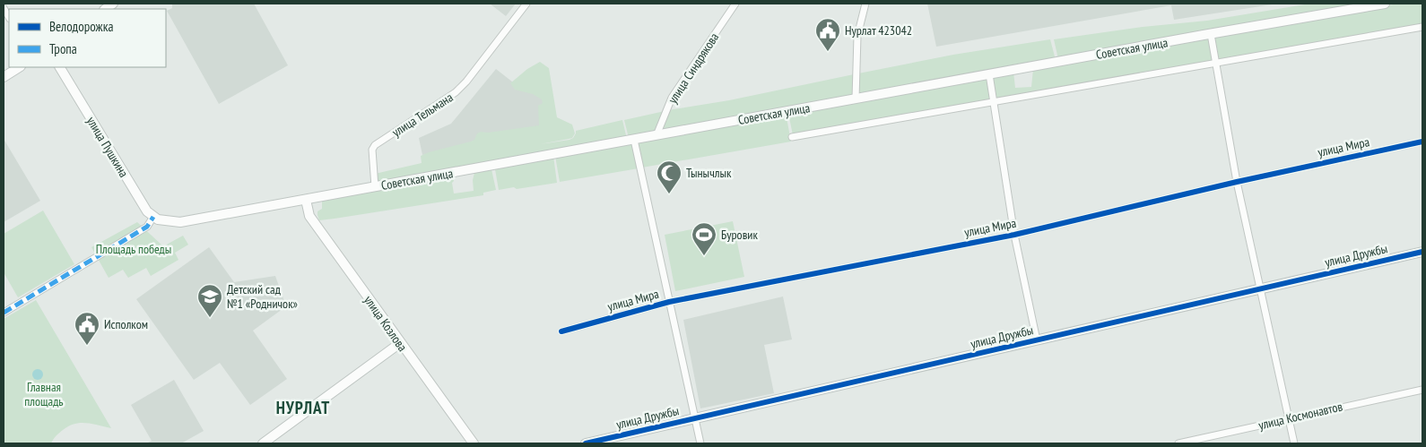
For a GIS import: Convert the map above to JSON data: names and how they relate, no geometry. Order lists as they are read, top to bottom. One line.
{"streets":{"main road":["Советская улица","улица Пушкина","улица Дружбы","улица Козлова"],"street":["улица Синдрякова","улица Тельмана","улица Мира","улица Космонавтов"]},"crossings":[["Советская улица","улица Синдрякова"],["Советская улица","улица Тельмана"],["Советская улица","улица Пушкина"],["Советская улица","улица Козлова"]],"districts":["НУРЛАТ"],"parks":["Площадь победы","Главная площадь"],"places":{"public building":["Нурлат 423042","Исполком"],"mosque":["Тынычлык"],"sports":["Буровик"],"school or university":["Детский сад №1 «Родничок»"]},"legend":["Велодорожка","Тропа"]}
